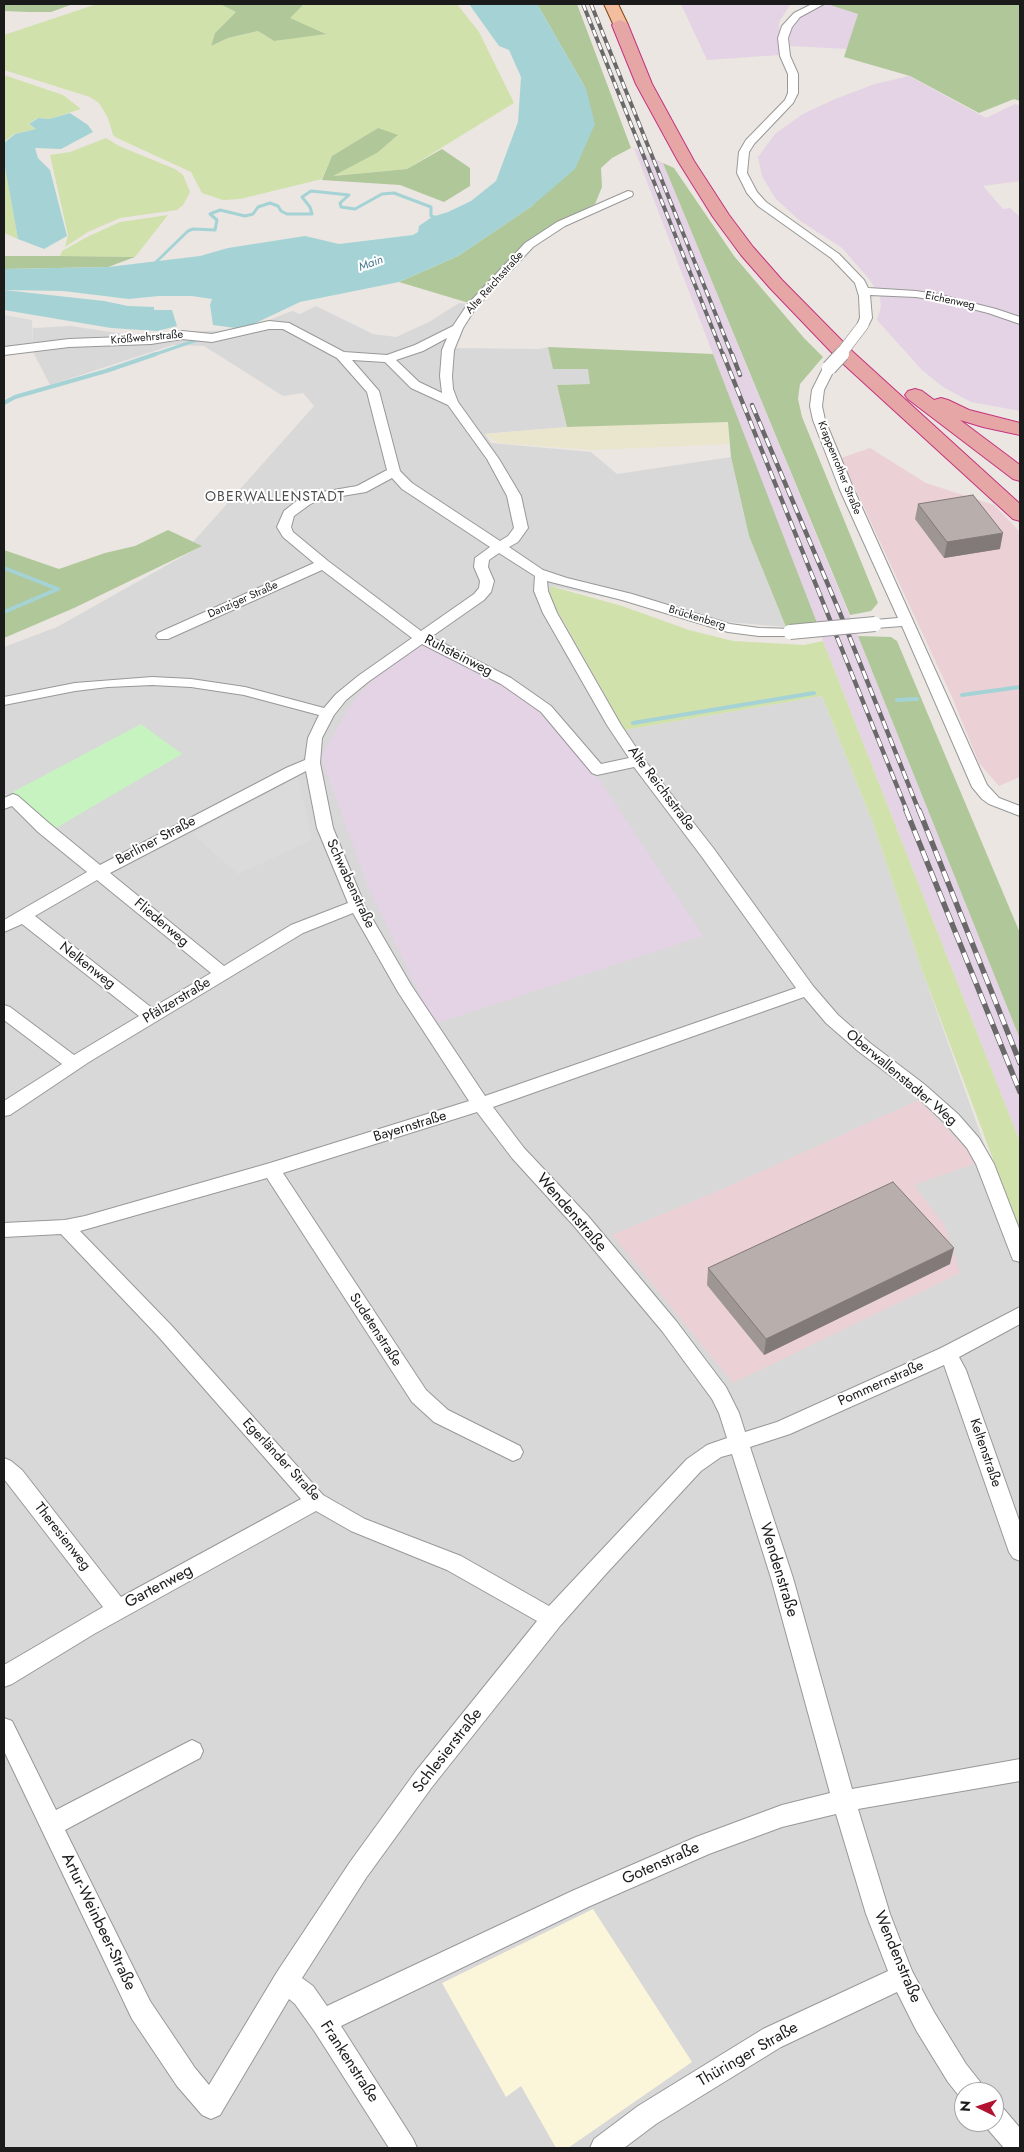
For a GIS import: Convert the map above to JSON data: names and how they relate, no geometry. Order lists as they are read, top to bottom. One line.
{"streets":{"street":["Alte Reichsstraße","Eichenweg","Krößwehrstraße","Krappenrother Straße","Danziger Straße","Brückenberg","Ruhsteinweg","Berliner Straße","Schwabenstraße","Fliederweg","Nelkenweg","Pfälzerstraße","Oberwallenstadter Weg","Bayernstraße","Wendenstraße","Sudetenstraße","Pommernstraße","Keltenstraße","Egerländer Straße","Theresienweg","Gartenweg","Schlesierstraße","Gotenstraße","Artur-Weinbeer-Straße","Thüringer Straße","Frankenstraße"]},"crossings":[["Alte Reichsstraße","Krößwehrstraße"],["Alte Reichsstraße","Brückenberg"],["Alte Reichsstraße","Ruhsteinweg"],["Alte Reichsstraße","Schwabenstraße"],["Alte Reichsstraße","Oberwallenstadter Weg"],["Alte Reichsstraße","Bayernstraße"],["Eichenweg","Krappenrother Straße"],["Krößwehrstraße","Brückenberg"],["Krößwehrstraße","Schwabenstraße"],["Krappenrother Straße","Brückenberg"],["Danziger Straße","Ruhsteinweg"],["Brückenberg","Schwabenstraße"],["Ruhsteinweg","Schwabenstraße"],["Berliner Straße","Schwabenstraße"],["Berliner Straße","Fliederweg"],["Berliner Straße","Nelkenweg"],["Schwabenstraße","Pfälzerstraße"],["Schwabenstraße","Bayernstraße"],["Schwabenstraße","Wendenstraße"],["Fliederweg","Pfälzerstraße"],["Nelkenweg","Pfälzerstraße"],["Oberwallenstadter Weg","Bayernstraße"],["Bayernstraße","Wendenstraße"],["Bayernstraße","Sudetenstraße"],["Bayernstraße","Egerländer Straße"],["Wendenstraße","Pommernstraße"],["Wendenstraße","Schlesierstraße"],["Wendenstraße","Gotenstraße"],["Wendenstraße","Thüringer Straße"],["Pommernstraße","Keltenstraße"],["Pommernstraße","Schlesierstraße"],["Egerländer Straße","Gartenweg"],["Egerländer Straße","Schlesierstraße"],["Theresienweg","Gartenweg"],["Schlesierstraße","Artur-Weinbeer-Straße"],["Schlesierstraße","Frankenstraße"],["Gotenstraße","Frankenstraße"]],"districts":["OBERWALLENSTADT"],"water":["Main"],"north":"left"}
